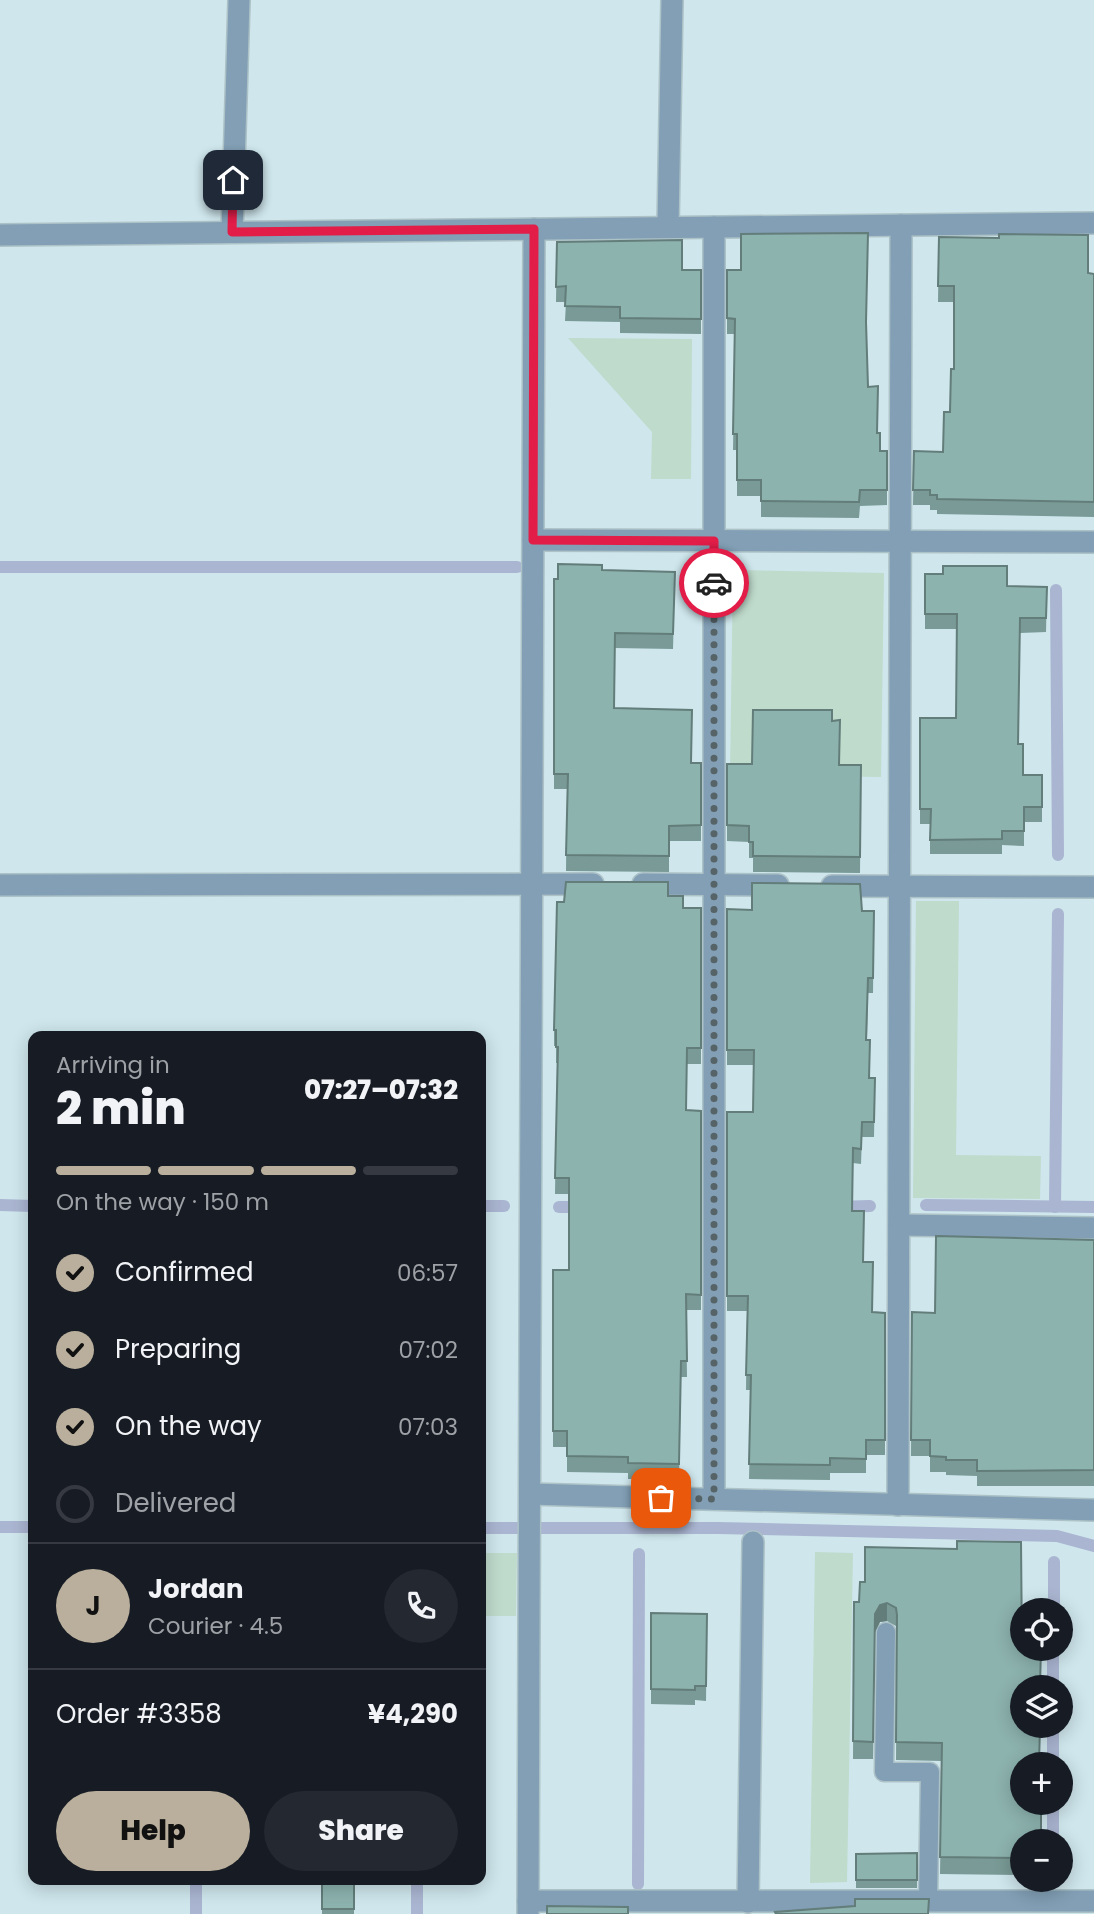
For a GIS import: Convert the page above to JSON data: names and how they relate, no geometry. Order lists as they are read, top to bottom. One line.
{"page":{"heading":["2 min","Arriving in","07:27–07:32"],"panel":["Jordan","Courier · 4.5","Order #3358","¥4,290"],"bar":"On the way · 150 m","list":[["Confirmed","06:57"],["Preparing","07:02"],["On the way","07:03"],"Delivered"],"round":"J","map_buttons":["+","−"],"buttons":["Help","Share"]}}
